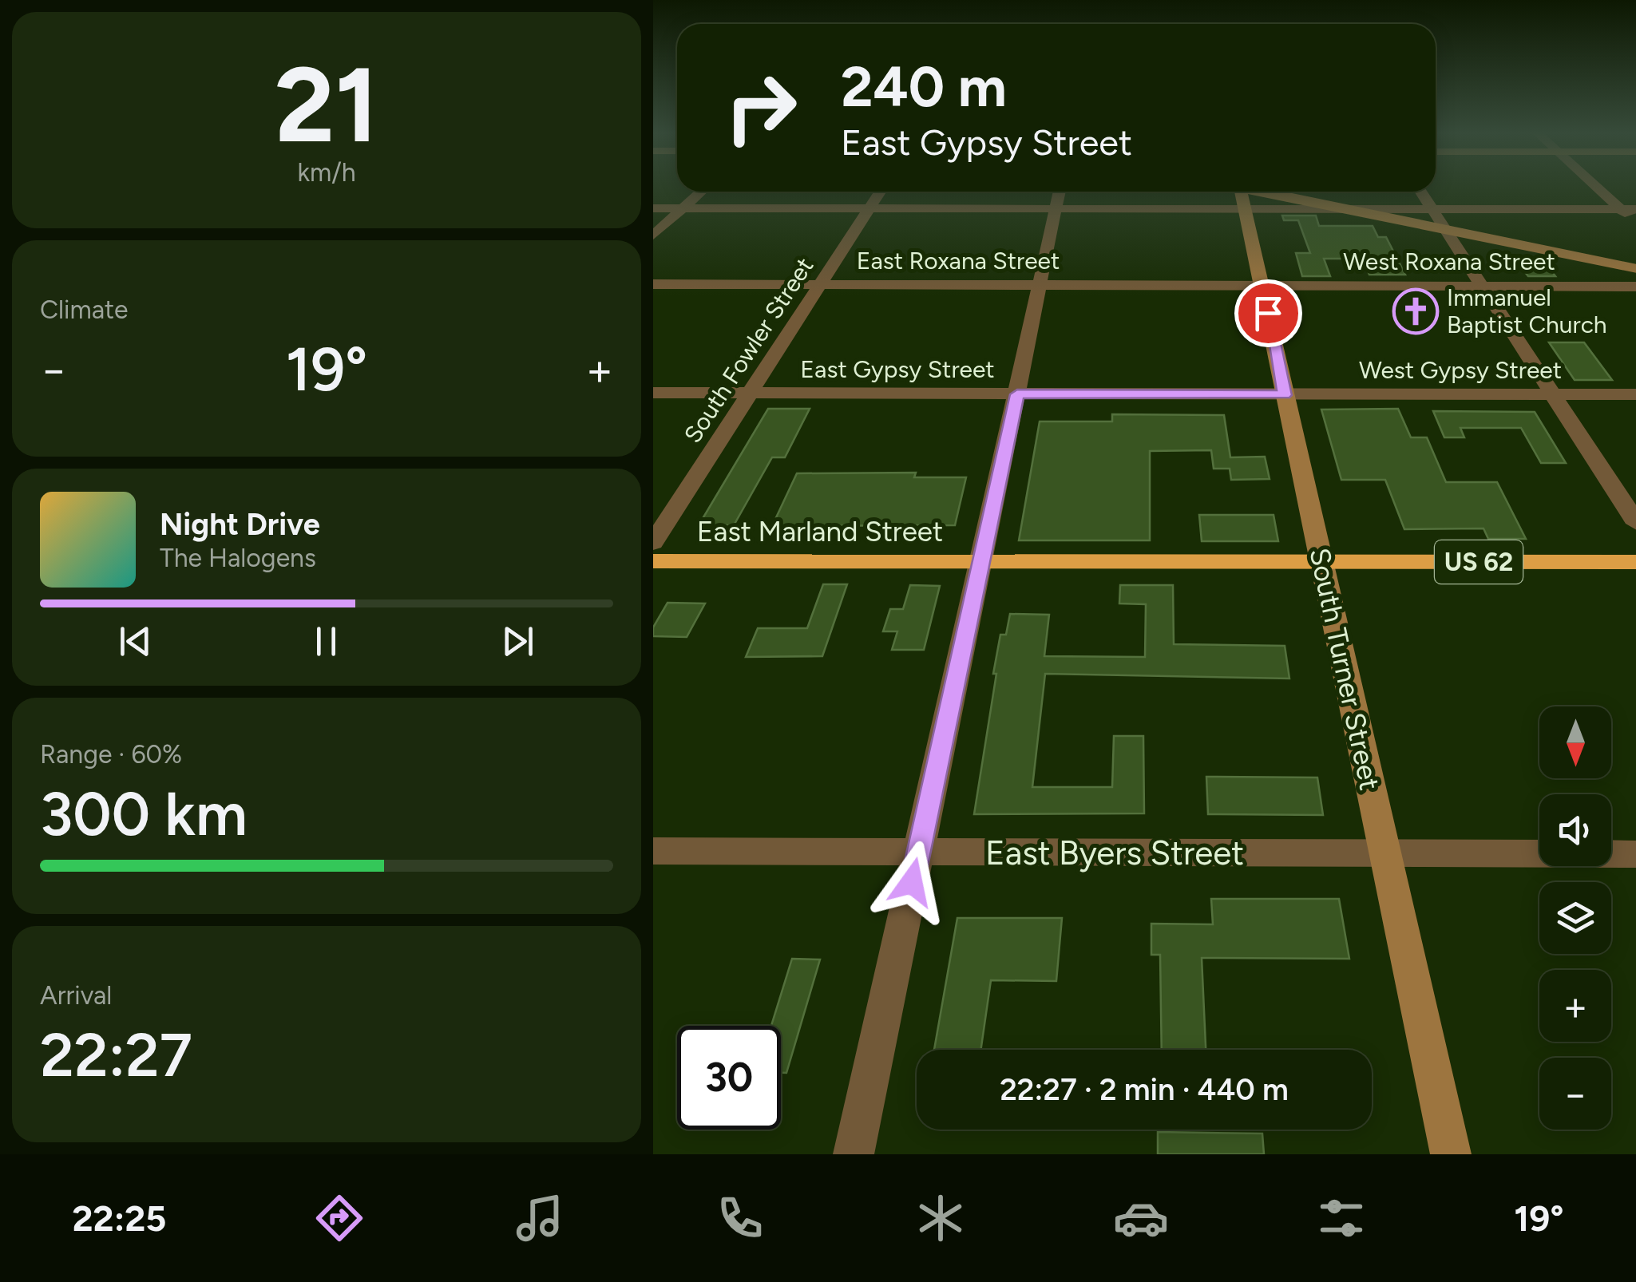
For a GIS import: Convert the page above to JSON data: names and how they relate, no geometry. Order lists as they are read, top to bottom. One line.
{"streets":{"highway":["East Marland Street","US 62"],"main road":["South Turner Street"],"street":["East Roxana Street","West Roxana Street","South Fowler Street","East Gypsy Street","West Gypsy Street","East Byers Street"]},"crossings":[["East Roxana Street","West Roxana Street"],["East Roxana Street","South Fowler Street"],["East Roxana Street","South Turner Street"],["West Roxana Street","South Turner Street"],["South Fowler Street","East Gypsy Street"],["East Gypsy Street","West Gypsy Street"],["East Gypsy Street","South Turner Street"],["West Gypsy Street","South Turner Street"],["East Marland Street","US 62"],["East Marland Street","South Turner Street"],["US 62","South Turner Street"],["South Turner Street","East Byers Street"]],"places":{"church":["Immanuel Baptist Church"]},"north":"bottom","page":{"tile":[["21","km/h"],"Climate",["Range · 60%","300 km"],["Arrival","22:27"]],"turn":["240 m","East Gypsy Street"],"heat":["−","19°","+"],"song":["Night Drive","The Halogens"],"map_buttons":["+","−"],"limit":"30","trip":"22:27 · 2 min · 440 m","tabs":["22:25","19°"]}}
